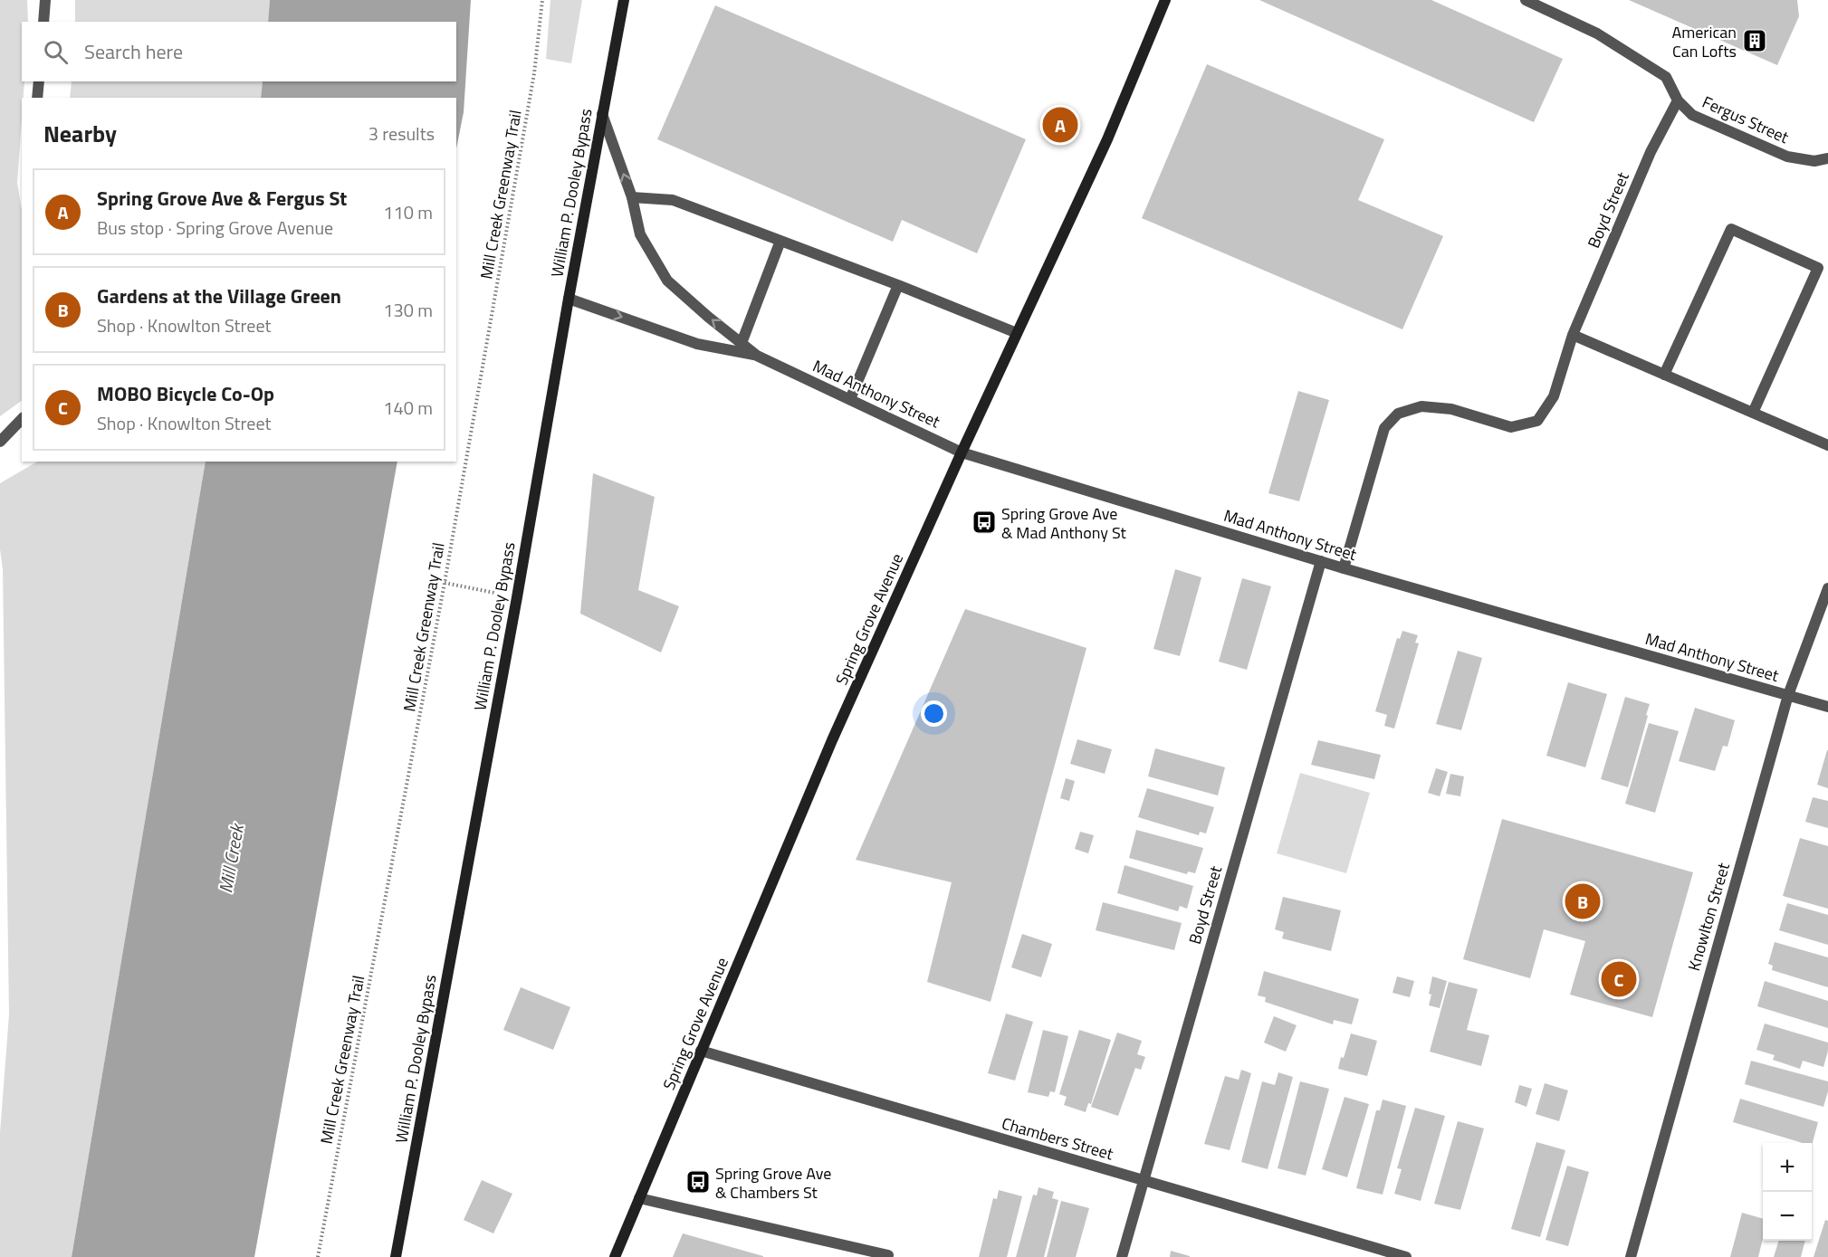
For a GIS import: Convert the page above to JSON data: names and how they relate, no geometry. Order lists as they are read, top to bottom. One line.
{"streets":{"street":["Fergus Street","William P. Dooley Bypass","Boyd Street","Mad Anthony Street","Spring Grove Avenue","Knowlton Street","Chambers Street"],"path":["Mill Creek Greenway Trail"]},"crossings":[["Fergus Street","Boyd Street"],["William P. Dooley Bypass","Mad Anthony Street"],["Boyd Street","Mad Anthony Street"],["Boyd Street","Chambers Street"],["Mad Anthony Street","Spring Grove Avenue"],["Mad Anthony Street","Knowlton Street"],["Spring Grove Avenue","Chambers Street"]],"water":["Mill Creek"],"places":{"building":["American Can Lofts"],"bus stop":["Spring Grove Ave & Mad Anthony St","Spring Grove Ave & Chambers St"]},"page":{"search":"Search here","heading":["Nearby","3 results"],"pins":["A","B","C"],"list":[{"mark":"A","name":"Spring Grove Ave & Fergus St","note":"Bus stop · Spring Grove Avenue","value":"110 m"},{"mark":"B","name":"Gardens at the Village Green","note":"Shop · Knowlton Street","value":"130 m"},{"mark":"C","name":"MOBO Bicycle Co-Op","note":"Shop · Knowlton Street","value":"140 m"}],"map_buttons":["+","−"]}}
